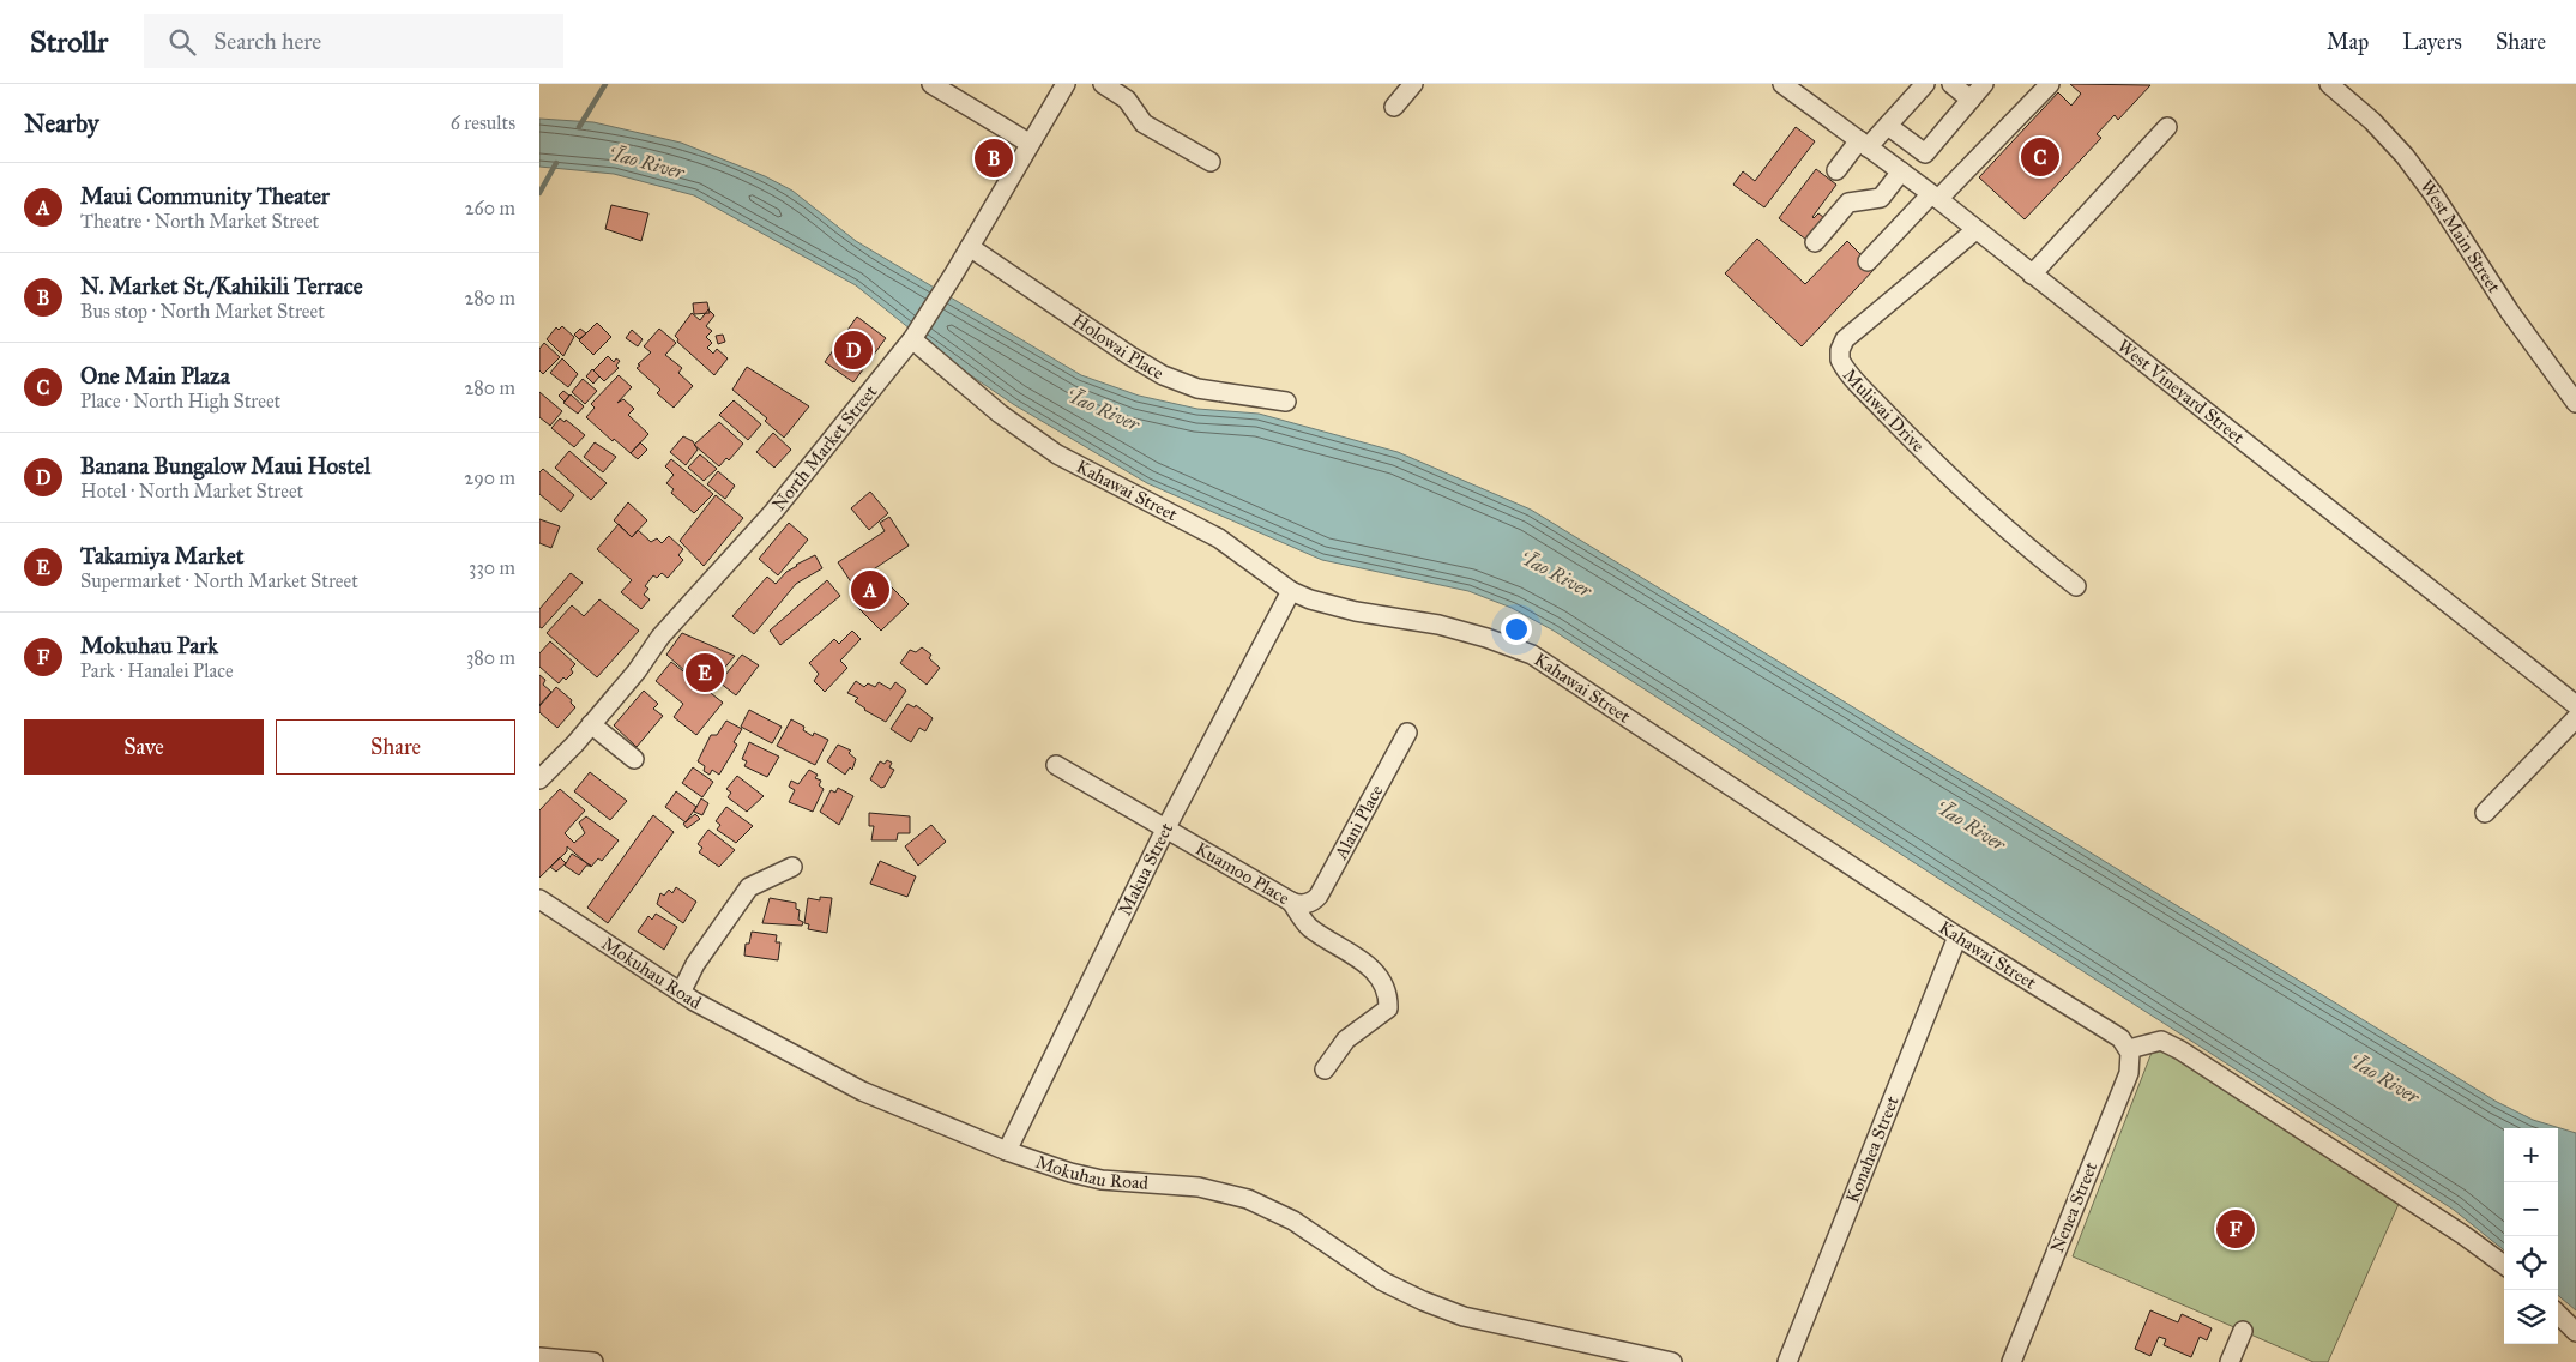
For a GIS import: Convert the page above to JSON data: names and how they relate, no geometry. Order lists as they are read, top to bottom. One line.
{"streets":{"street":["West Main Street","Holowai Place","West Vineyard Street","Muliwai Drive","North Market Street","Kahawai Street","Alani Place","Makua Street","Kuamoo Place","Mokuhau Road","Konahea Street","Nenea Street"]},"crossings":[["Holowai Place","North Market Street"],["West Vineyard Street","Muliwai Drive"],["North Market Street","Kahawai Street"],["Kahawai Street","Makua Street"],["Kahawai Street","Konahea Street"],["Kahawai Street","Nenea Street"],["Alani Place","Kuamoo Place"],["Makua Street","Kuamoo Place"],["Makua Street","Mokuhau Road"]],"water":["ʻĪao River"],"page":{"header":"Strollr","search":"Search here","nav":["Map","Layers","Share"],"heading":["Nearby","6 results"],"pins":["C","B","D","A","E","F"],"list":[{"mark":"A","name":"Maui Community Theater","note":"Theatre · North Market Street","value":"260 m"},{"mark":"B","name":"N. Market St./Kahikili Terrace","note":"Bus stop · North Market Street","value":"280 m"},{"mark":"C","name":"One Main Plaza","note":"Place · North High Street","value":"280 m"},{"mark":"D","name":"Banana Bungalow Maui Hostel","note":"Hotel · North Market Street","value":"290 m"},{"mark":"E","name":"Takamiya Market","note":"Supermarket · North Market Street","value":"330 m"},{"mark":"F","name":"Mokuhau Park","note":"Park · Hanalei Place","value":"380 m"}],"buttons":["Save","Share"],"map_buttons":["+","−"]}}
